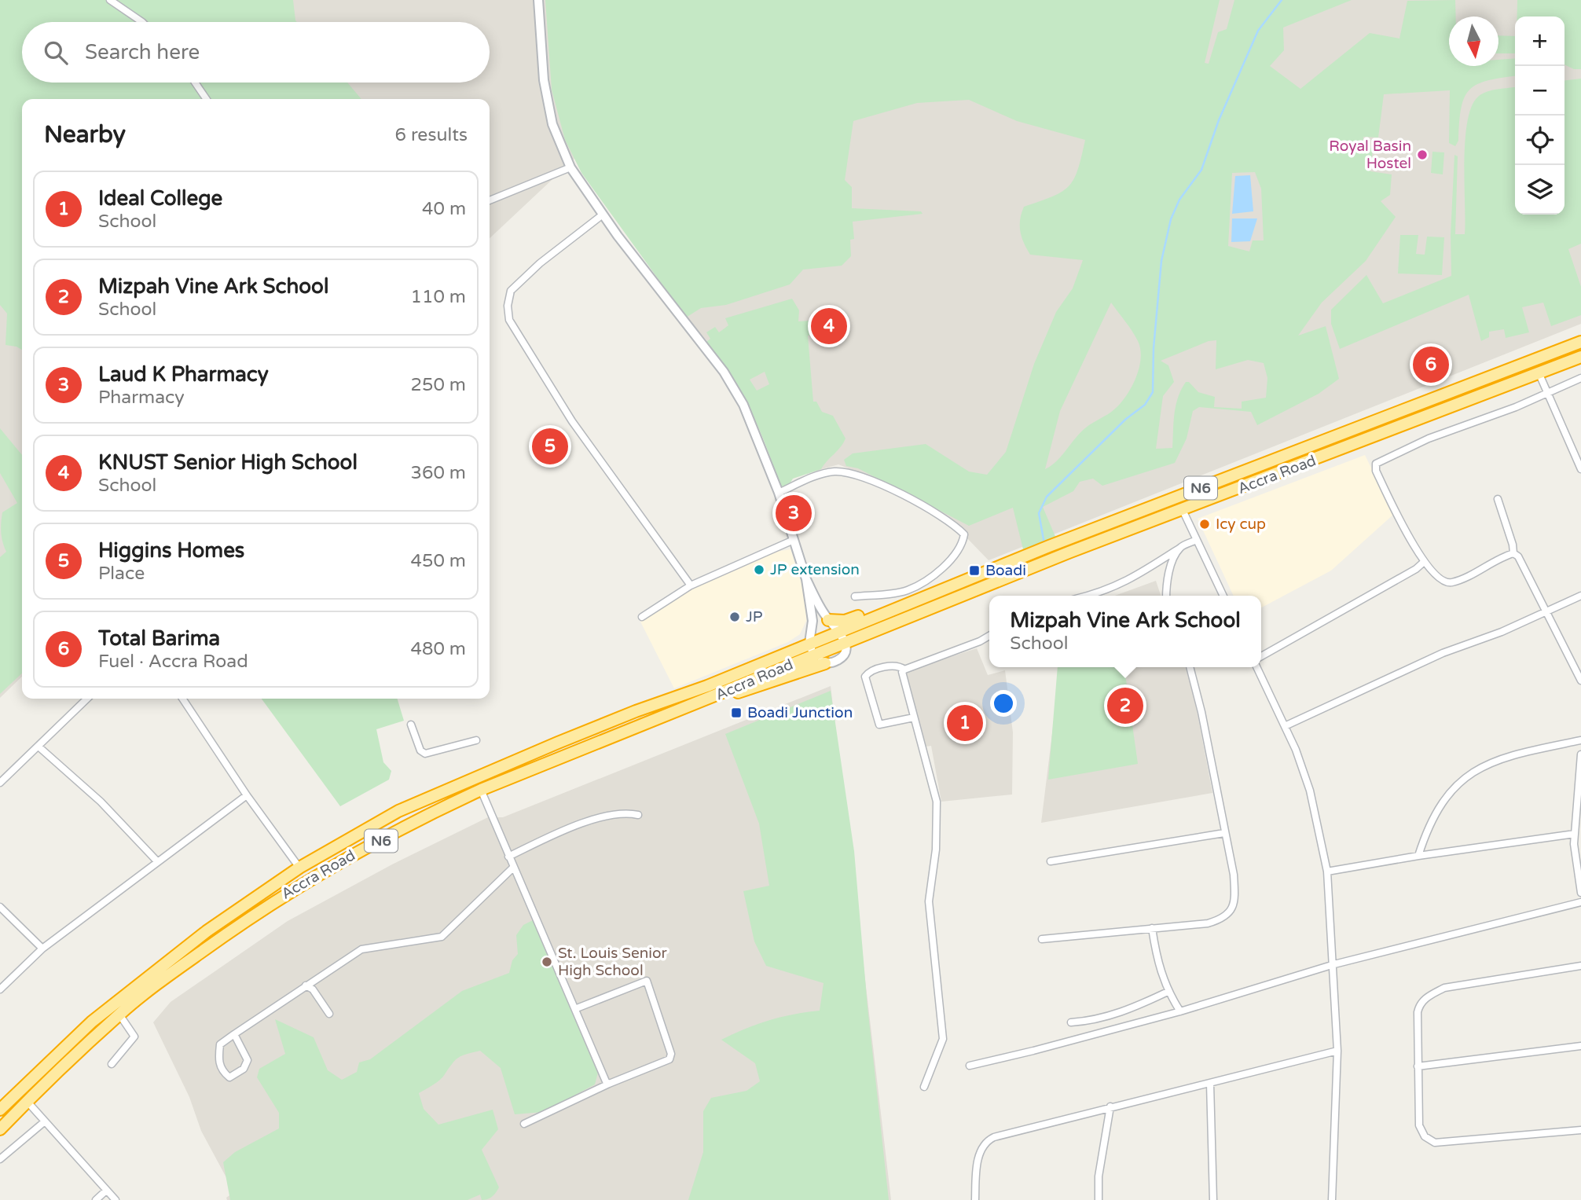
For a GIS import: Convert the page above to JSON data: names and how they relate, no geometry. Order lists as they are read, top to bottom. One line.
{"streets":{"highway":["Accra Road","N6"]},"places":{"other":["Royal Basin Hostel","Icy cup","JP extension","JP","St. Louis Senior High School"],"transit":["Boadi","Boadi Junction"]},"north":"bottom","page":{"map_buttons":["+","−"],"search":"Search here","heading":["Nearby","6 results"],"list":[{"mark":"1","name":"Ideal College","note":"School","value":"40 m"},{"mark":"2","name":"Mizpah Vine Ark School","note":"School","value":"110 m"},{"mark":"3","name":"Laud K Pharmacy","note":"Pharmacy","value":"250 m"},{"mark":"4","name":"KNUST Senior High School","note":"School","value":"360 m"},{"mark":"5","name":"Higgins Homes","note":"Place","value":"450 m"},{"mark":"6","name":"Total Barima","note":"Fuel · Accra Road","value":"480 m"}],"pins":["4","6","5","3","2","1"],"popup":["Mizpah Vine Ark School","School"]}}
